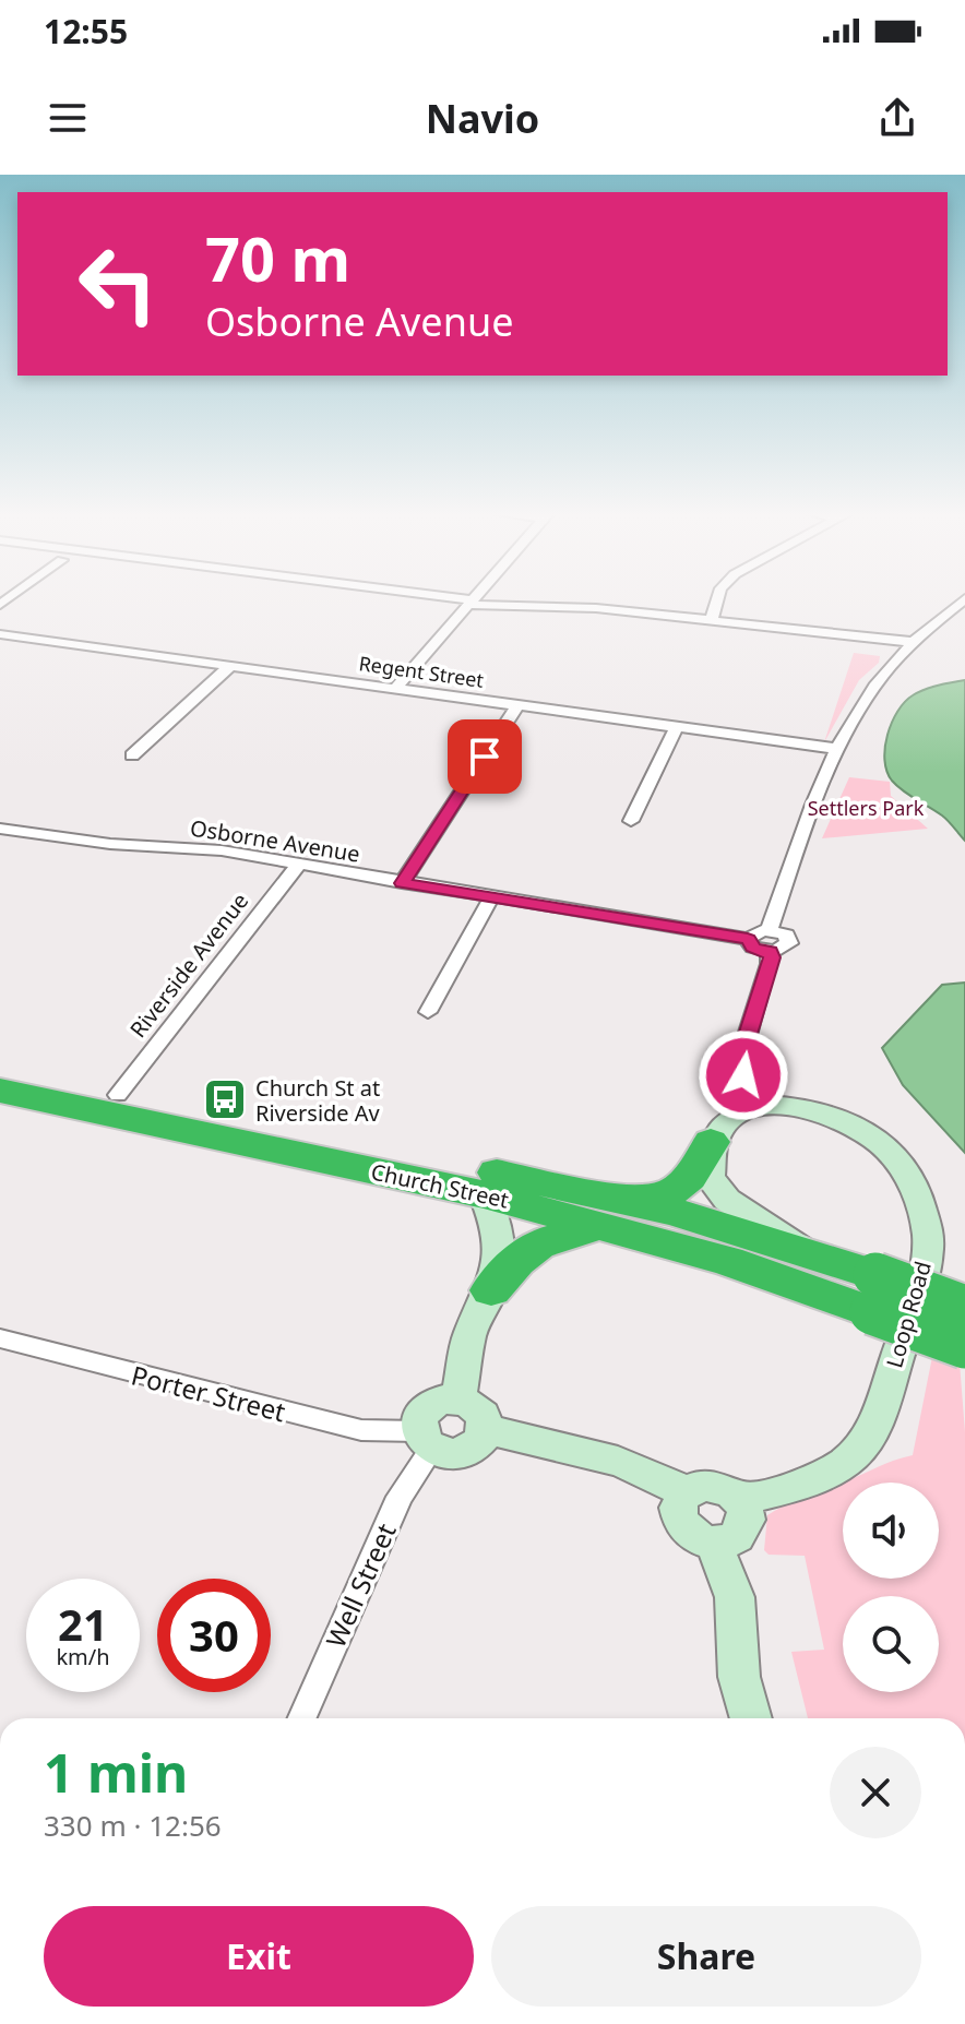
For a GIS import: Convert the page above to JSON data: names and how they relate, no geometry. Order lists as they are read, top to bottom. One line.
{"streets":{"highway":["Church Street"],"main road":["Loop Road"],"street":["Regent Street","Osborne Avenue","Riverside Avenue","Porter Street","Well Street"]},"crossings":[["Osborne Avenue","Riverside Avenue"],["Riverside Avenue","Church Street"],["Porter Street","Well Street"]],"parks":["Settlers Park"],"places":{"bus stop":["Church St at Riverside Av"]},"page":{"status":"12:55","header":"Navio","turn":["70 m","Osborne Avenue"],"speed":"21 km/h","limit":"30","heading":["1 min","330 m · 12:56"],"buttons":["Exit","Share"]}}
